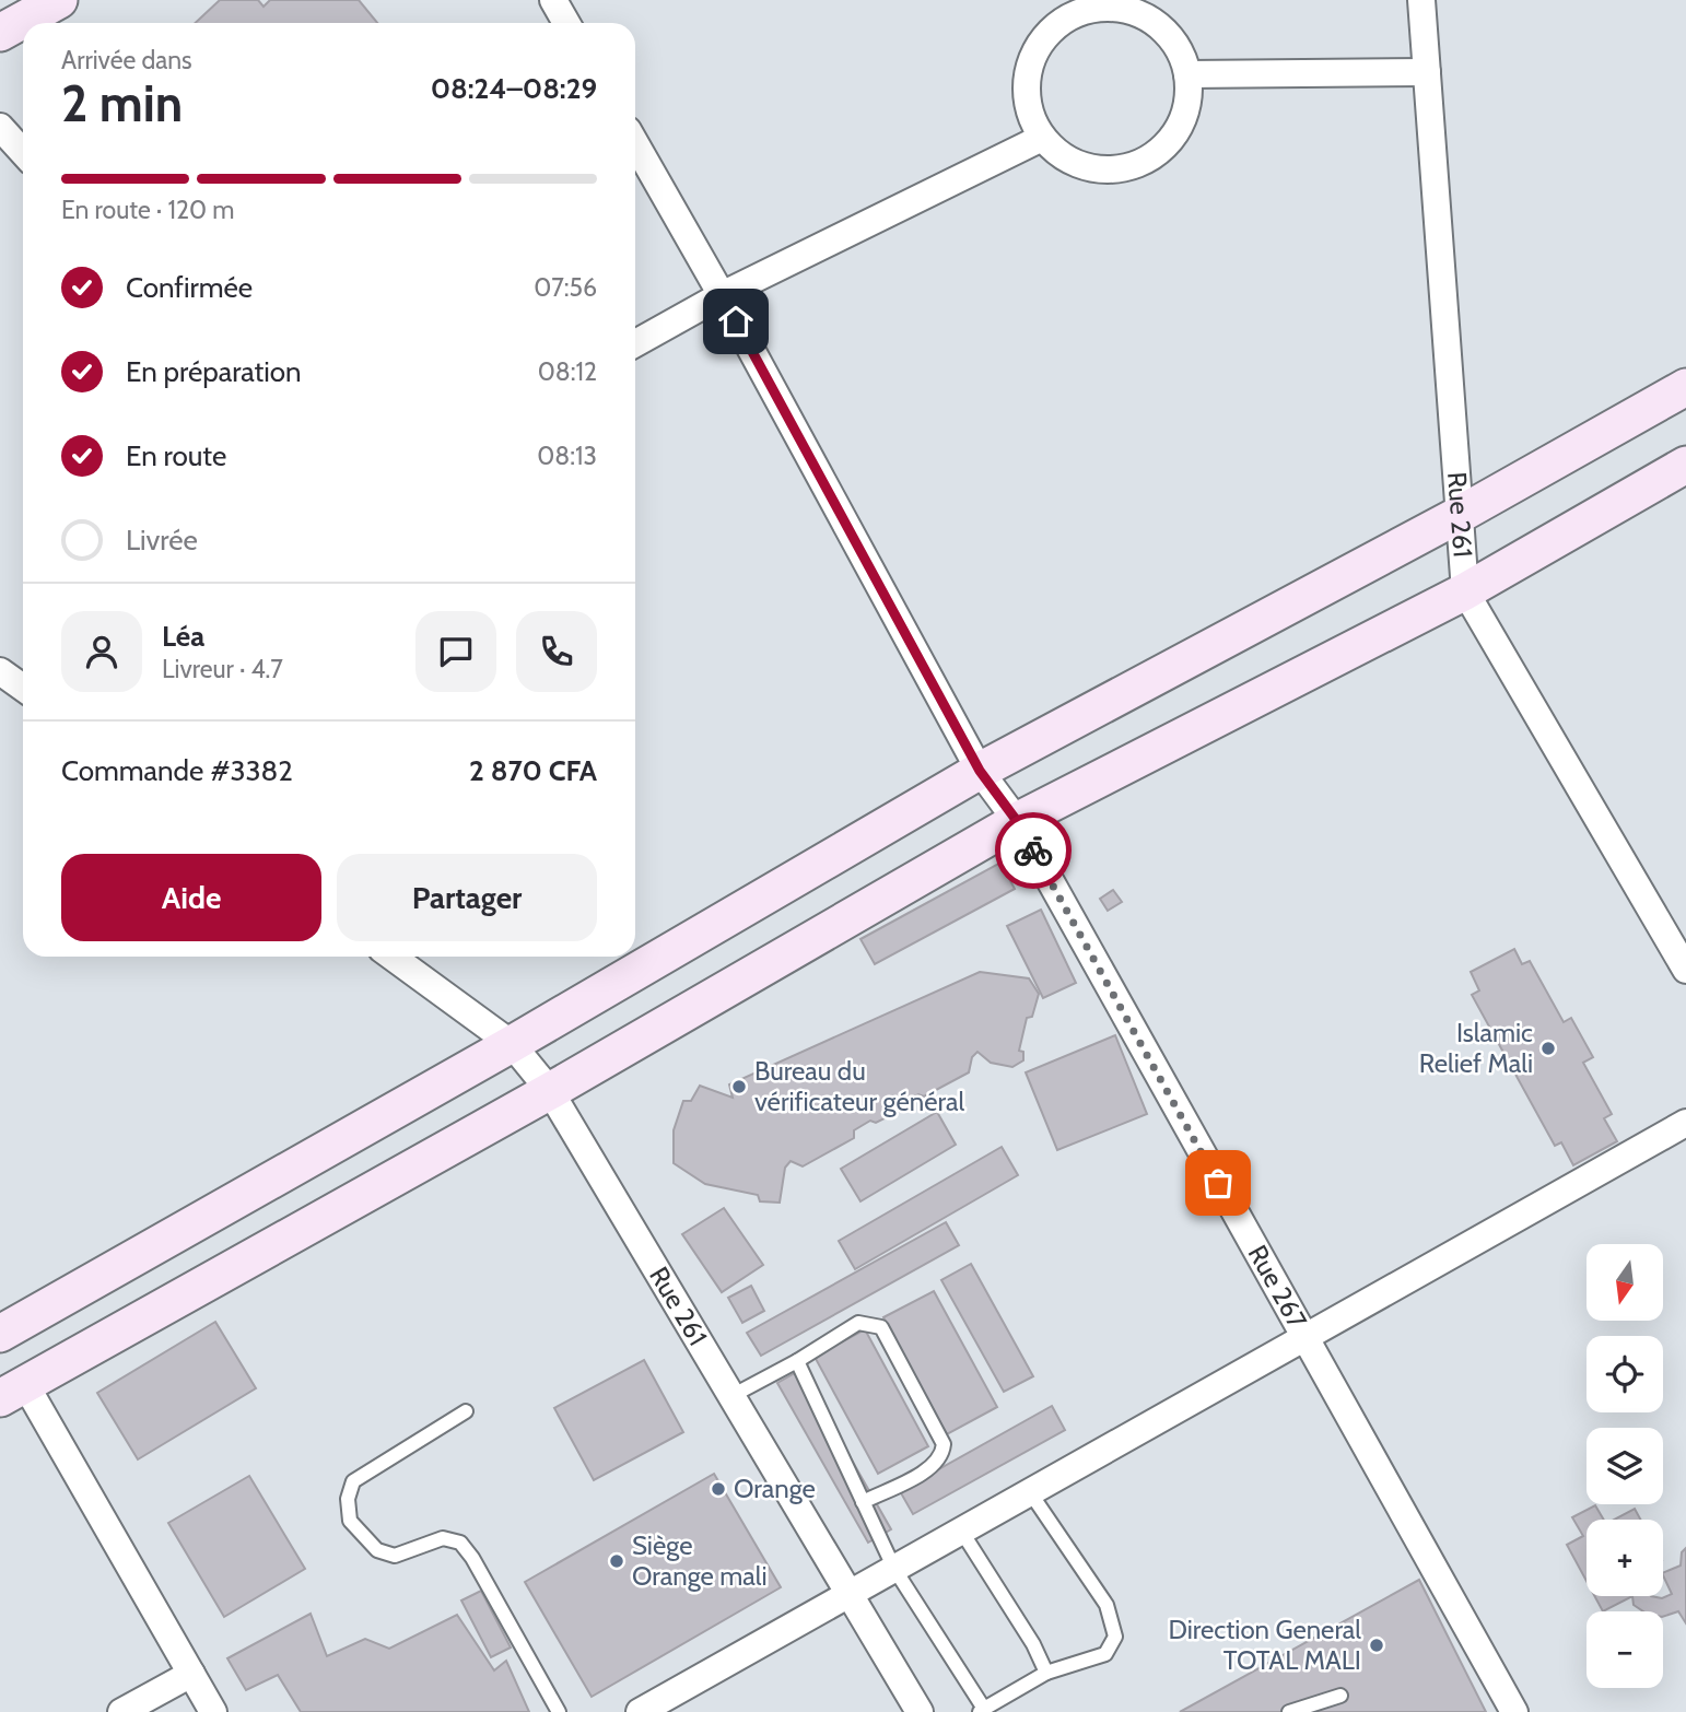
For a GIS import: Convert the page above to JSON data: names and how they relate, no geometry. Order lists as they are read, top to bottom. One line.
{"streets":{"street":["Rue 261","Rue 267"]},"places":["Islamic Relief Mali","Bureau du vérificateur général","Orange","Siège Orange mali","Direction General TOTAL MALI"],"north":"bottom","page":{"heading":["2 min","Arrivée dans","08:24–08:29"],"panel":["Léa","Livreur · 4.7","Commande #3382","2 870 CFA"],"bar":"En route · 120 m","list":[["Confirmée","07:56"],["En préparation","08:12"],["En route","08:13"],"Livrée"],"buttons":["Aide","Partager"],"map_buttons":["+","−"]}}
